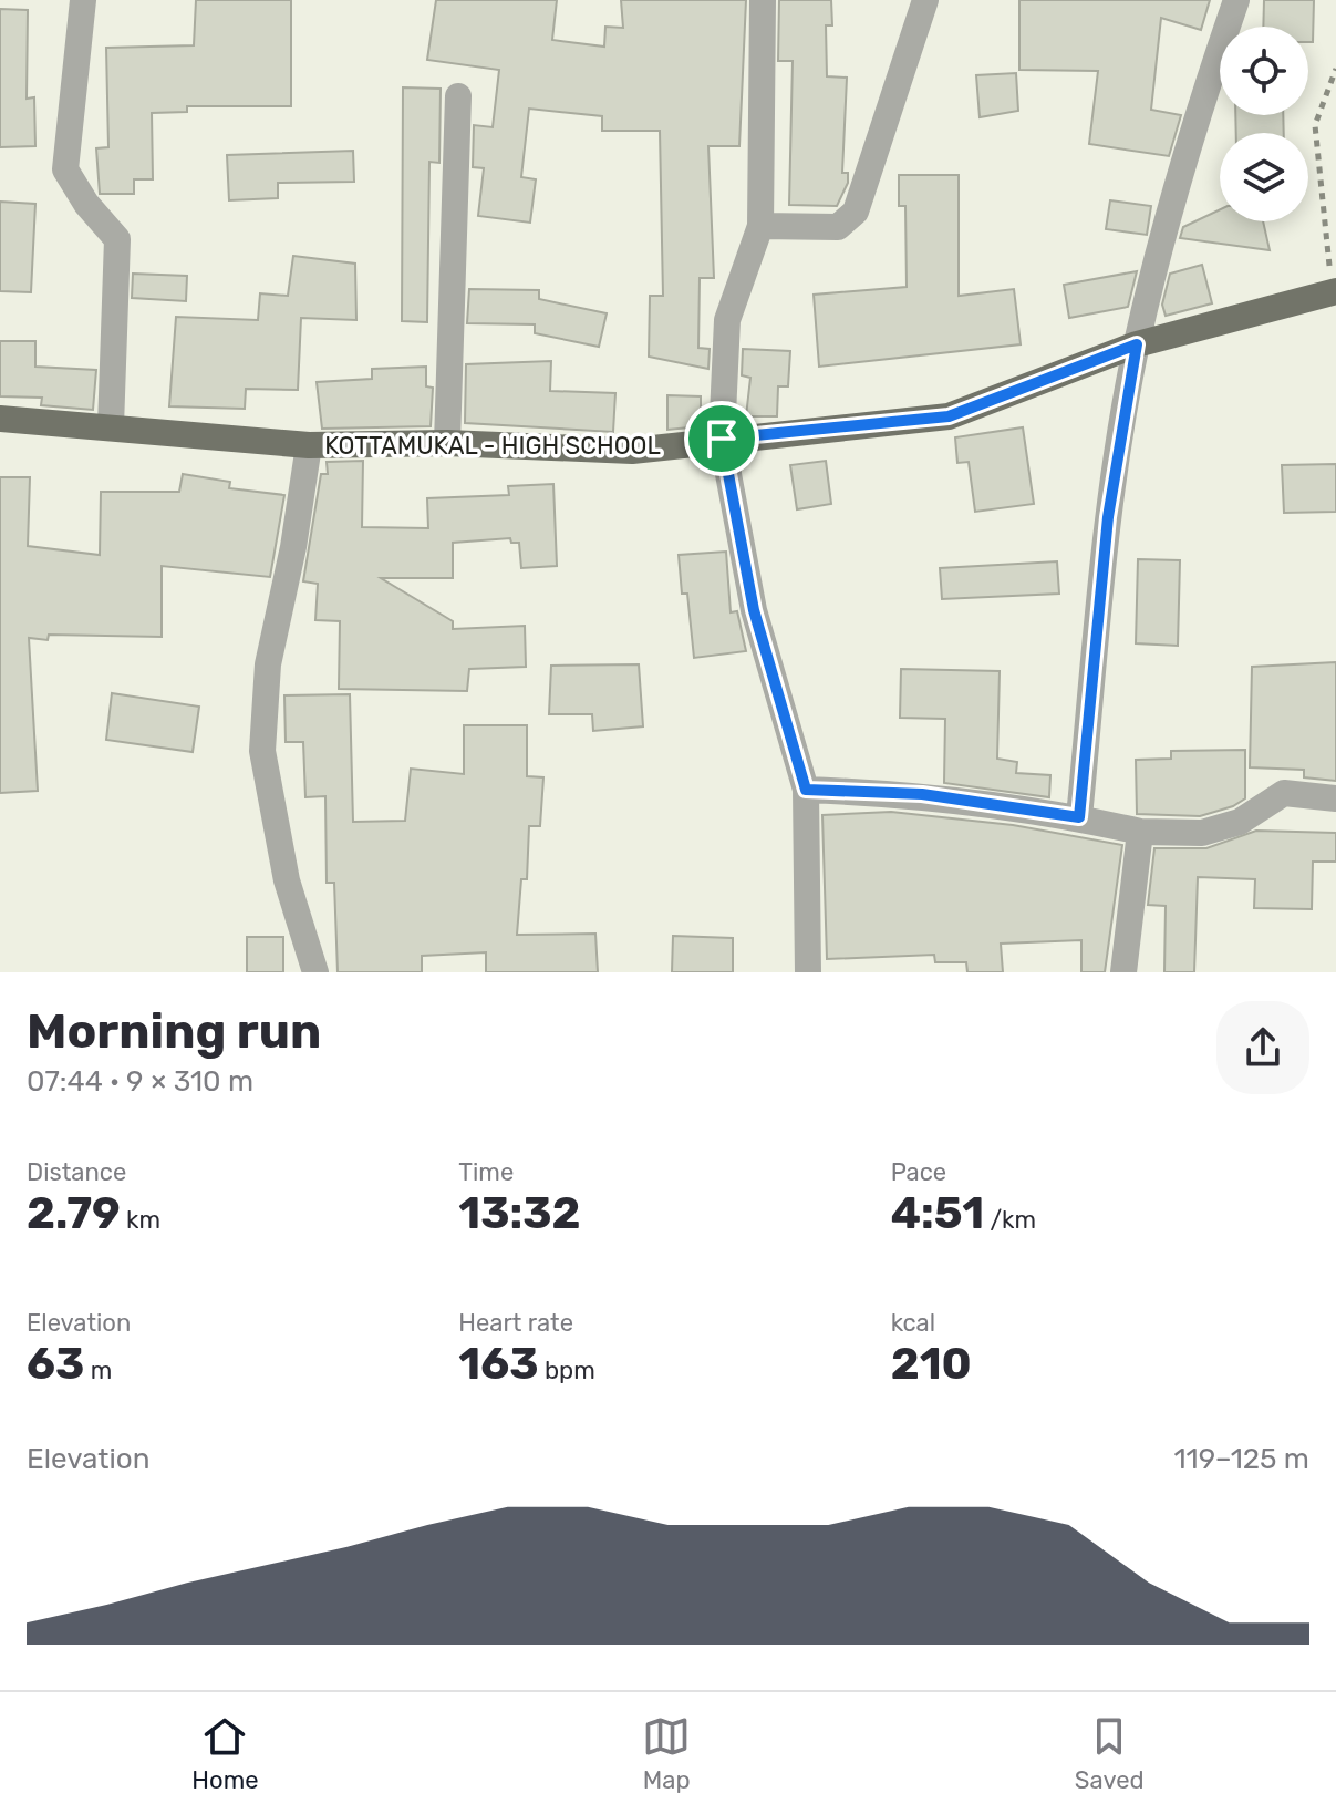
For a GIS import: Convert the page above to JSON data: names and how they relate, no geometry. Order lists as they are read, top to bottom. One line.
{"streets":{"main road":["KOTTAMUKAL - HIGH SCHOOL"]},"page":{"heading":["Morning run","07:44 · 9 × 310 m"],"stats":[["Distance","2.79 km"],["Time","13:32"],["Pace","4:51 /km"],["Elevation","63 m"],["Heart rate","163 bpm"],["kcal","210"]],"chart":["Elevation","119–125 m"],"tabs":["Home","Map","Saved"]}}
